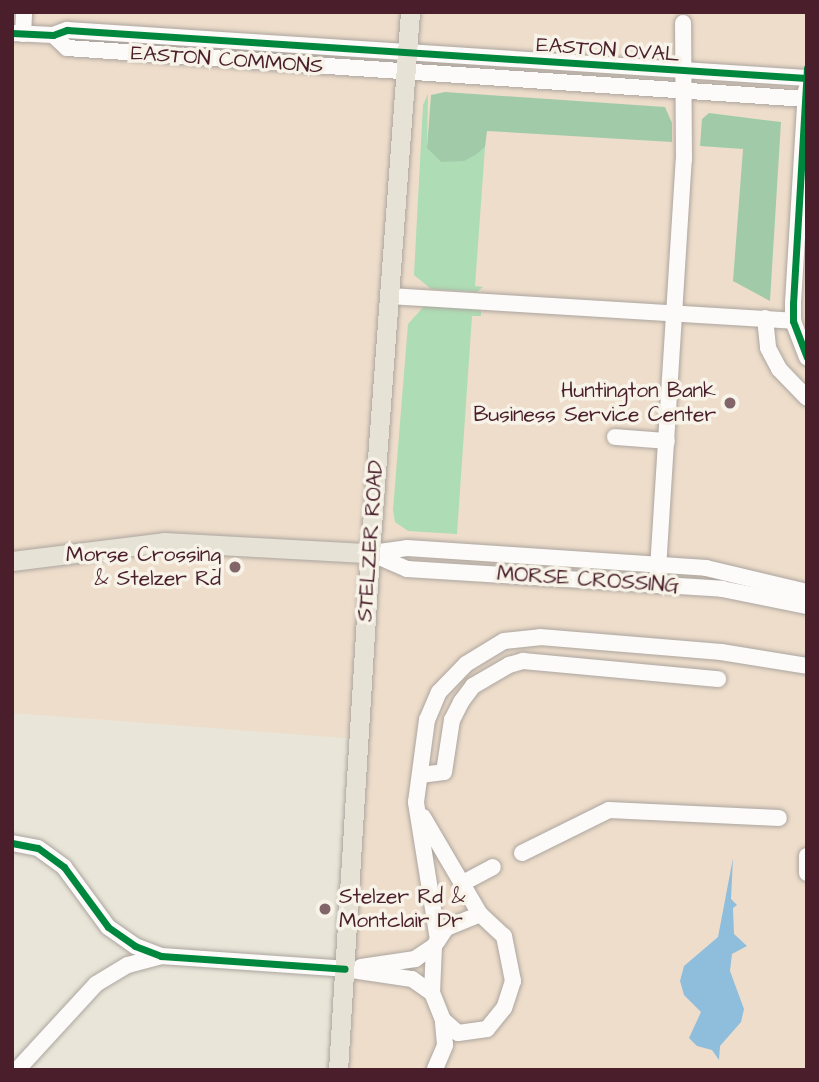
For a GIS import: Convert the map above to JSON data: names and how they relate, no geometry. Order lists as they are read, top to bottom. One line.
{"streets":{"main road":["STELZER ROAD","MORSE CROSSING"],"street":["EASTON OVAL","EASTON COMMONS"]},"crossings":[["EASTON OVAL","EASTON COMMONS"],["EASTON OVAL","STELZER ROAD"],["EASTON COMMONS","STELZER ROAD"],["STELZER ROAD","MORSE CROSSING"]],"places":["Huntington Bank Business Service Center","Morse Crossing & Stelzer Rd","Stelzer Rd & Montclair Dr"]}
